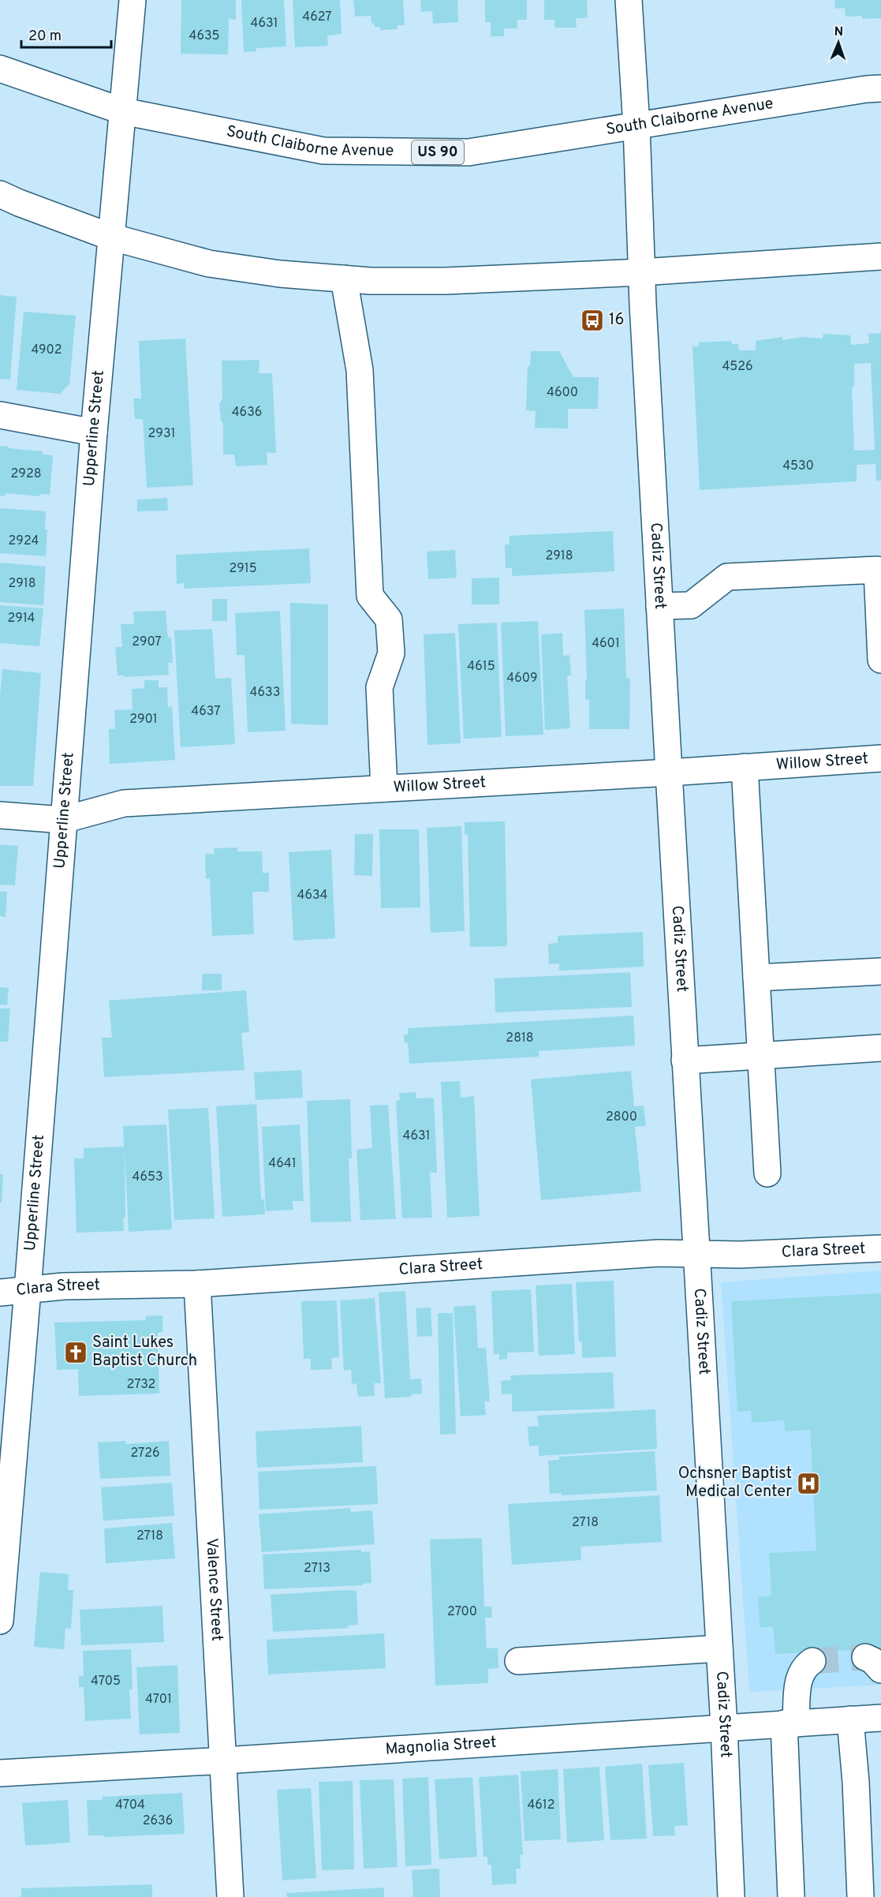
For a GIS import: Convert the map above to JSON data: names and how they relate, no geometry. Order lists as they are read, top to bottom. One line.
{"streets":{"street":["South Claiborne Avenue","US 90","Upperline Street","Cadiz Street","Willow Street","Clara Street","Valence Street","Magnolia Street"]},"crossings":[["South Claiborne Avenue","Upperline Street"],["South Claiborne Avenue","Cadiz Street"],["Upperline Street","Willow Street"],["Upperline Street","Clara Street"],["Cadiz Street","Willow Street"],["Cadiz Street","Clara Street"],["Cadiz Street","Magnolia Street"],["Clara Street","Valence Street"],["Valence Street","Magnolia Street"]],"places":{"bus stop":["16"],"church":["Saint Lukes Baptist Church"],"hospital":["Ochsner Baptist Medical Center"]},"house_numbers":["4627","4631","4635","4902","4526","4600","4636","2931","4530","2928","2924","2918","2915","2918","2914","2907","4601","4615","4609","4633","4637","2901","4634","2818","2800","4631","4641","4653","2732","2726","2718","2718","2713","2700","4705","4701","4704","4612","2636"],"scale_bar":"20 m","north":"top"}
